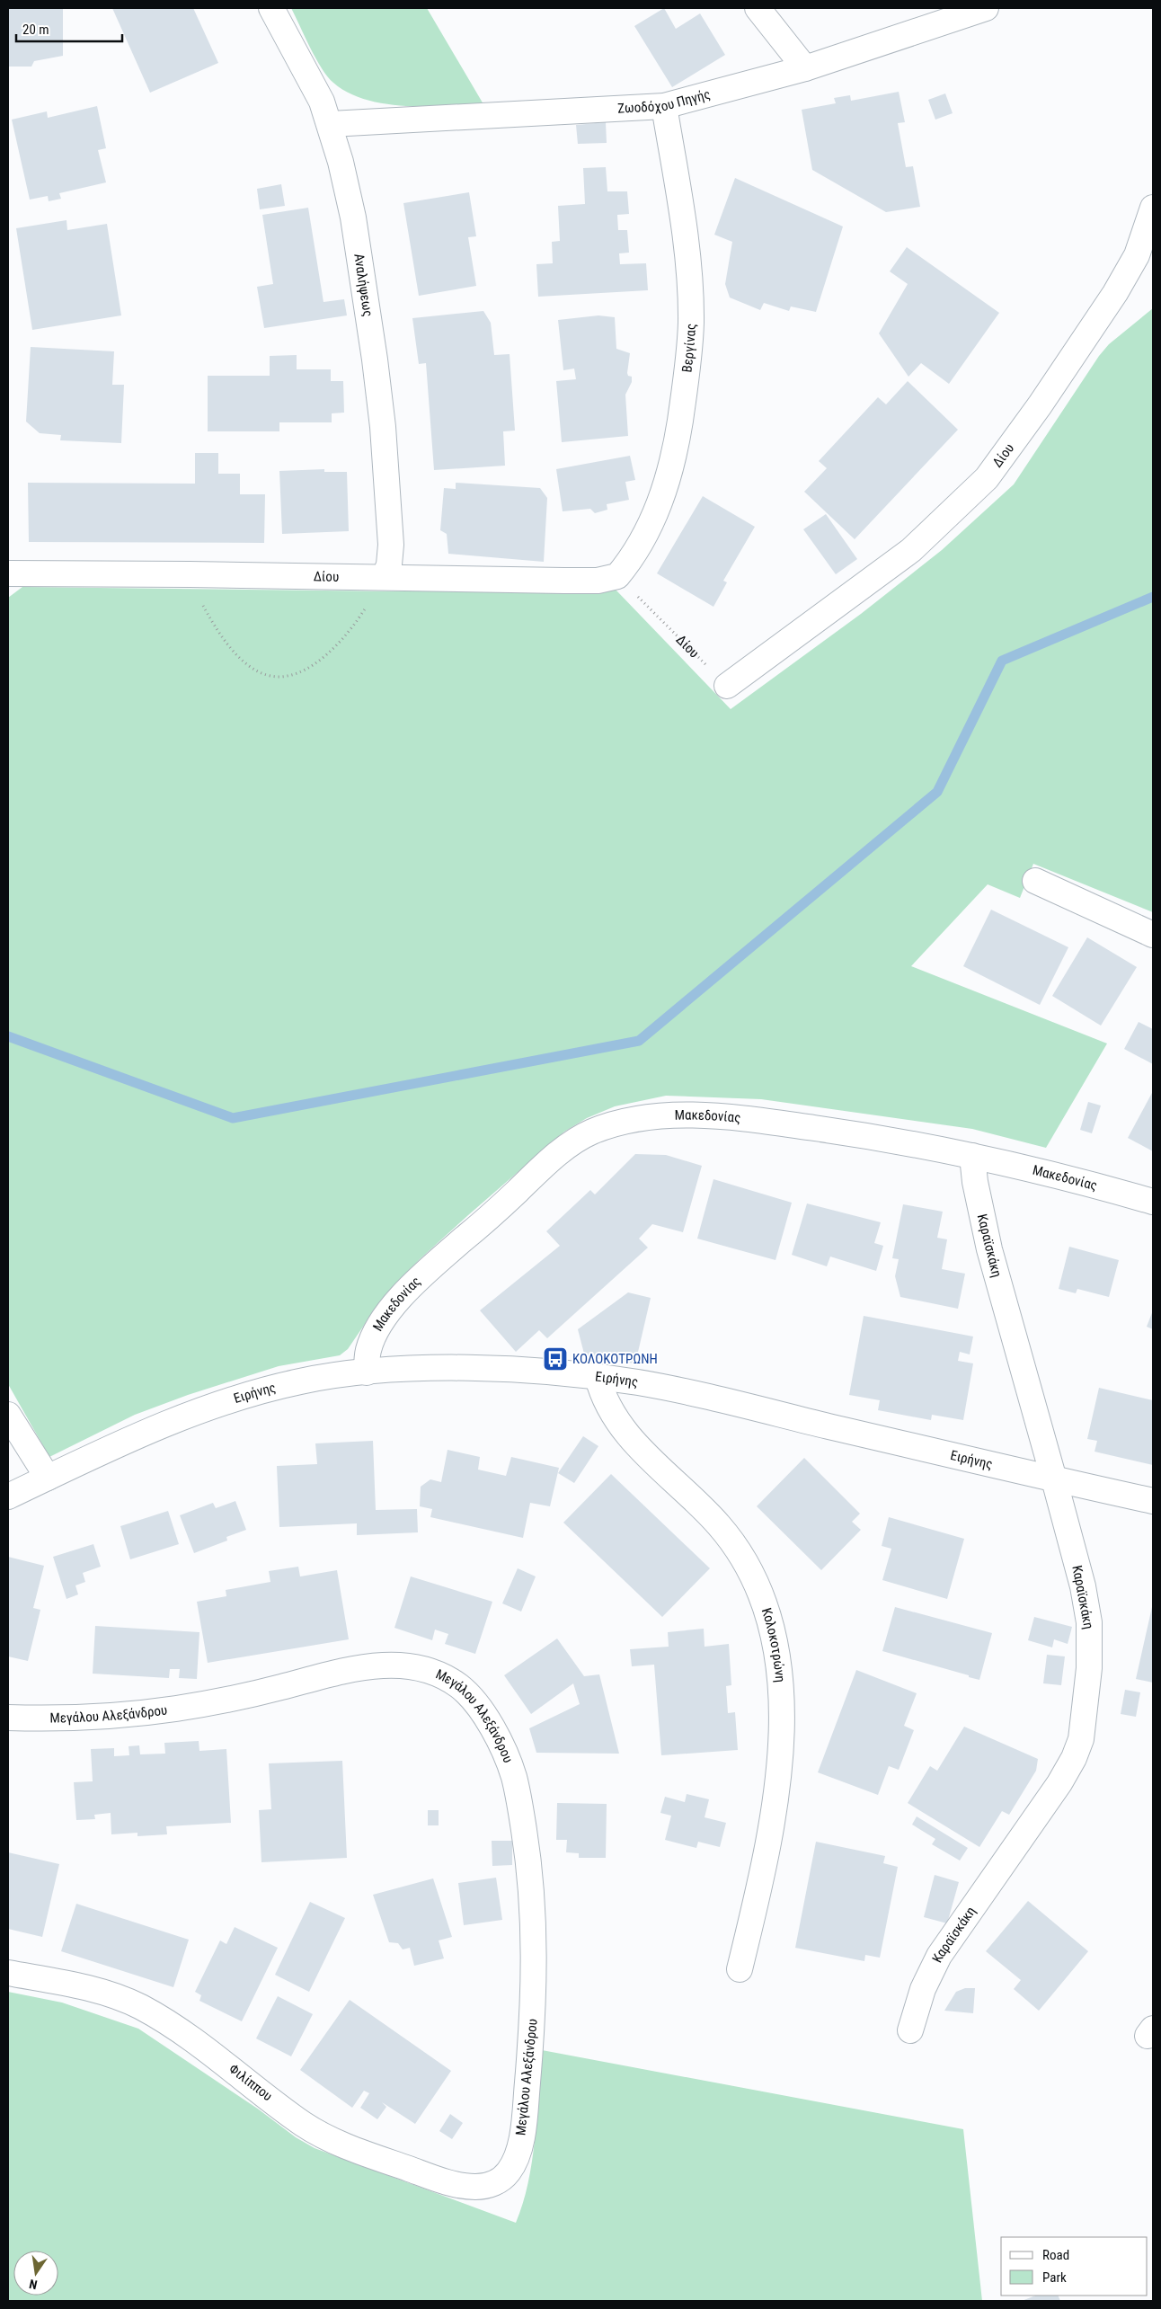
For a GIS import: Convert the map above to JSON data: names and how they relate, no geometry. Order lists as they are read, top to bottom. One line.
{"streets":{"street":["Ζωοδόχου Πηγής","Αναλήψεως","Βεργίνας","Δίου","Μακεδονίας","Καραϊσκάκη","Ειρήνης","Κολοκοτρώνη","Μεγάλου Αλεξάνδρου","Φιλίππου"]},"crossings":[["Ζωοδόχου Πηγής","Αναλήψεως"],["Ζωοδόχου Πηγής","Βεργίνας"],["Αναλήψεως","Δίου"],["Βεργίνας","Δίου"],["Μακεδονίας","Καραϊσκάκη"],["Μακεδονίας","Ειρήνης"],["Καραϊσκάκη","Ειρήνης"],["Ειρήνης","Κολοκοτρώνη"],["Μεγάλου Αλεξάνδρου","Φιλίππου"]],"places":{"bus stop":["ΚΟΛΟΚΟΤΡΩΝΗ"]},"legend":["Road","Park"],"scale_bar":"20 m","north":"bottom"}
